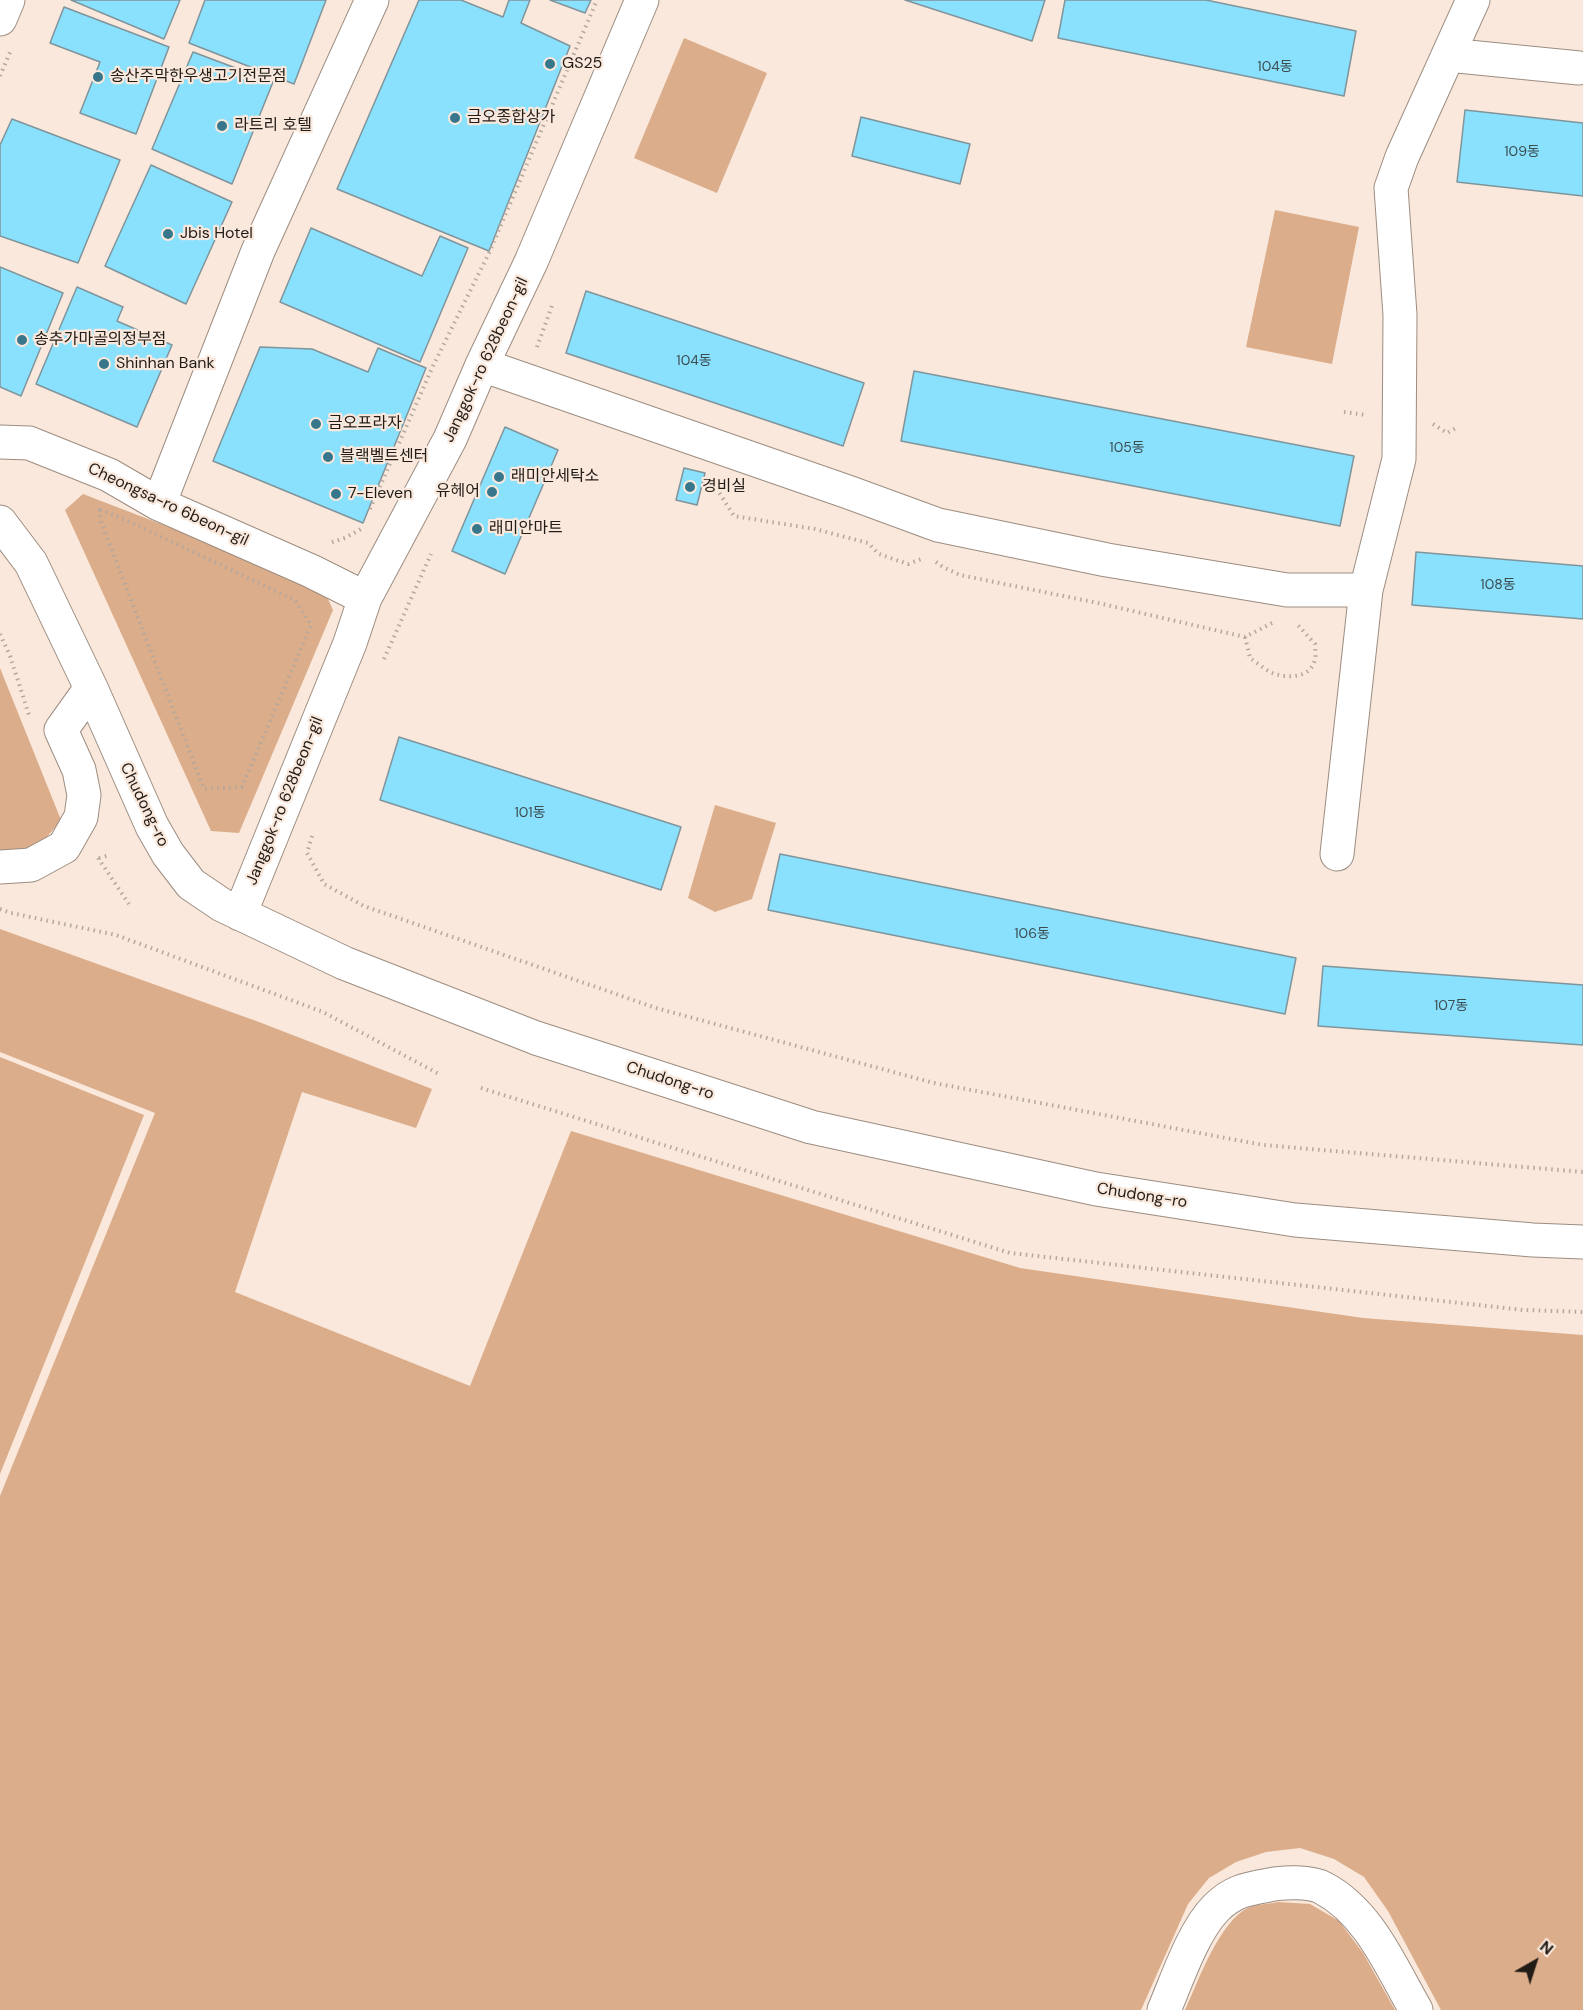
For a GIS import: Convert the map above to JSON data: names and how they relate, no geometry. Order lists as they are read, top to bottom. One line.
{"streets":{"street":["Janggok-ro 628beon-gil","Cheongsa-ro 6beon-gil","Chudong-ro"]},"crossings":[["Janggok-ro 628beon-gil","Cheongsa-ro 6beon-gil"],["Janggok-ro 628beon-gil","Chudong-ro"]],"places":["GS25","송산주막한우생고기전문점","금오종합상가","라트리 호텔","Jbis Hotel","송추가마골의정부점","Shinhan Bank","금오프라자","블랙벨트센터","래미안세탁소","경비실","유헤어","7-Eleven","래미안마트"],"house_numbers":["104동","109동","104동","105동","108동","101동","106동","107동"],"north":"top right"}
